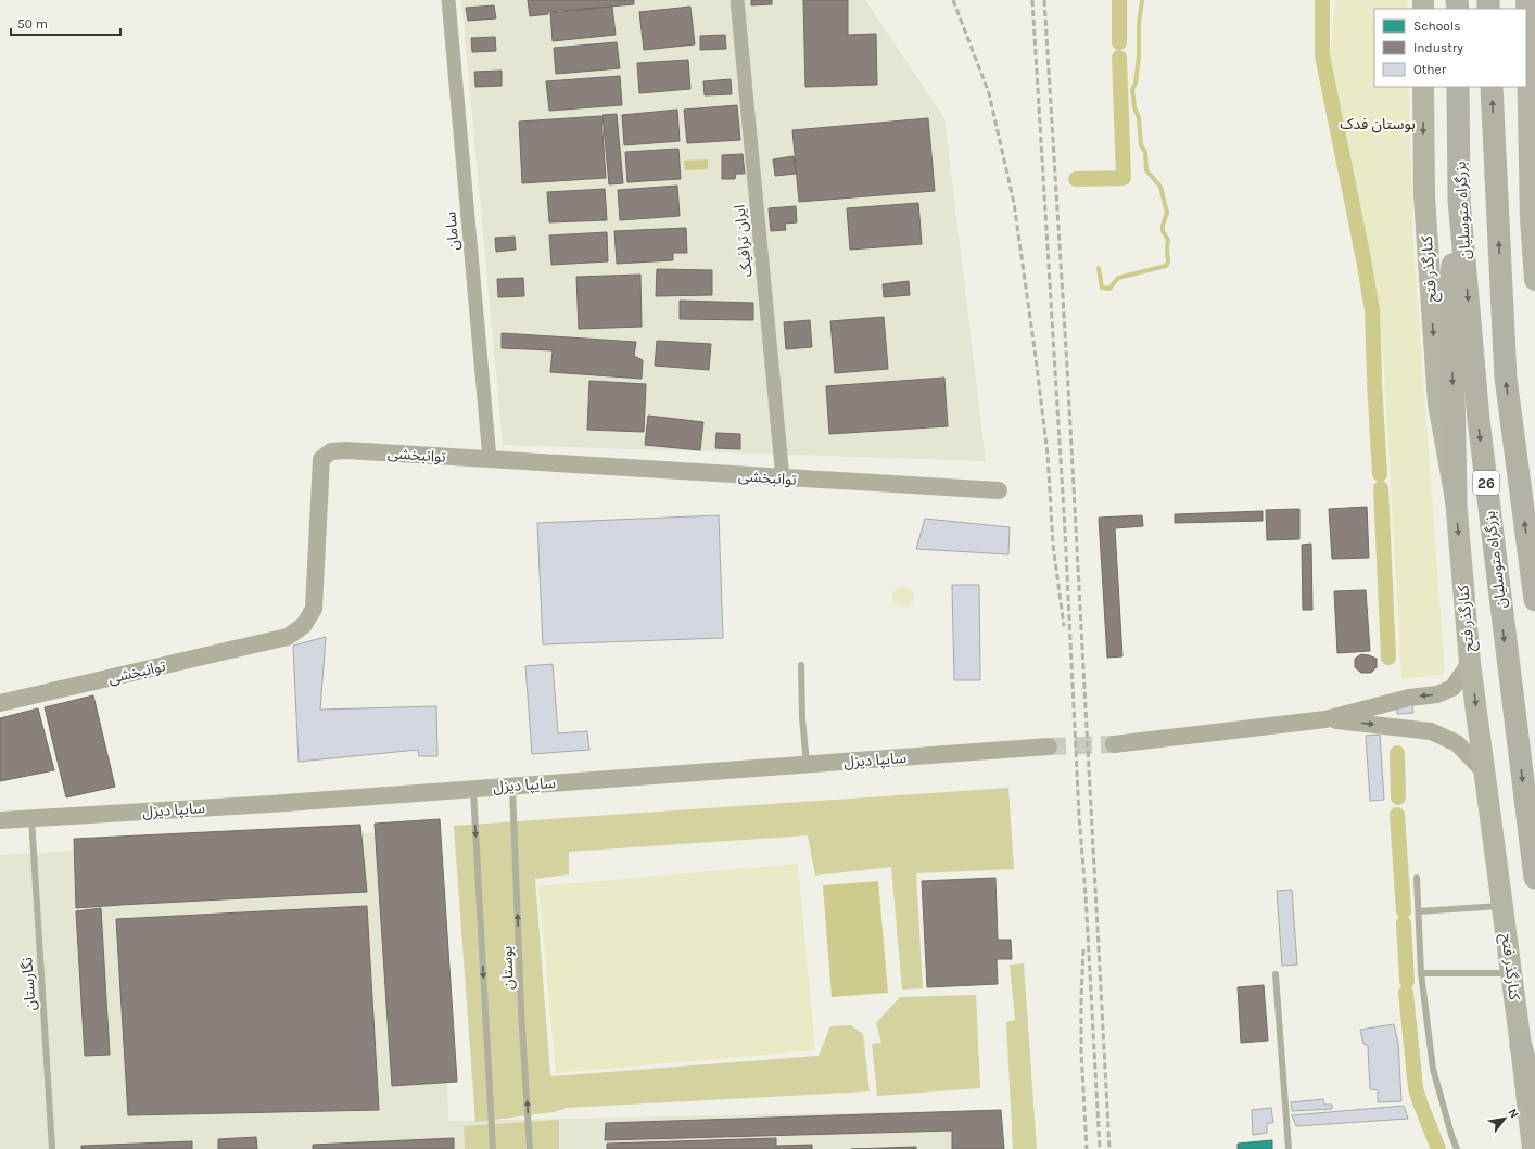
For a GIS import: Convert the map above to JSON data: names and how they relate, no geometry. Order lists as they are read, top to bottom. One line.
{"streets":{"highway":["بزرگراه متوسلیان","26"],"main road":["کنارگذر فتح"],"street":["سامان","ایران ترافیک","توانبخشی","سایپا دیزل"],"lane":["بوستان","نگارستان"]},"crossings":[["سامان","توانبخشی"],["ایران ترافیک","توانبخشی"],["سایپا دیزل","بوستان"],["سایپا دیزل","نگارستان"]],"one_way":["کنارگذر فتح"],"parks":["بوستان فدک"],"legend":["Schools","Industry","Other"],"scale_bar":"50 m","north":"top right"}
